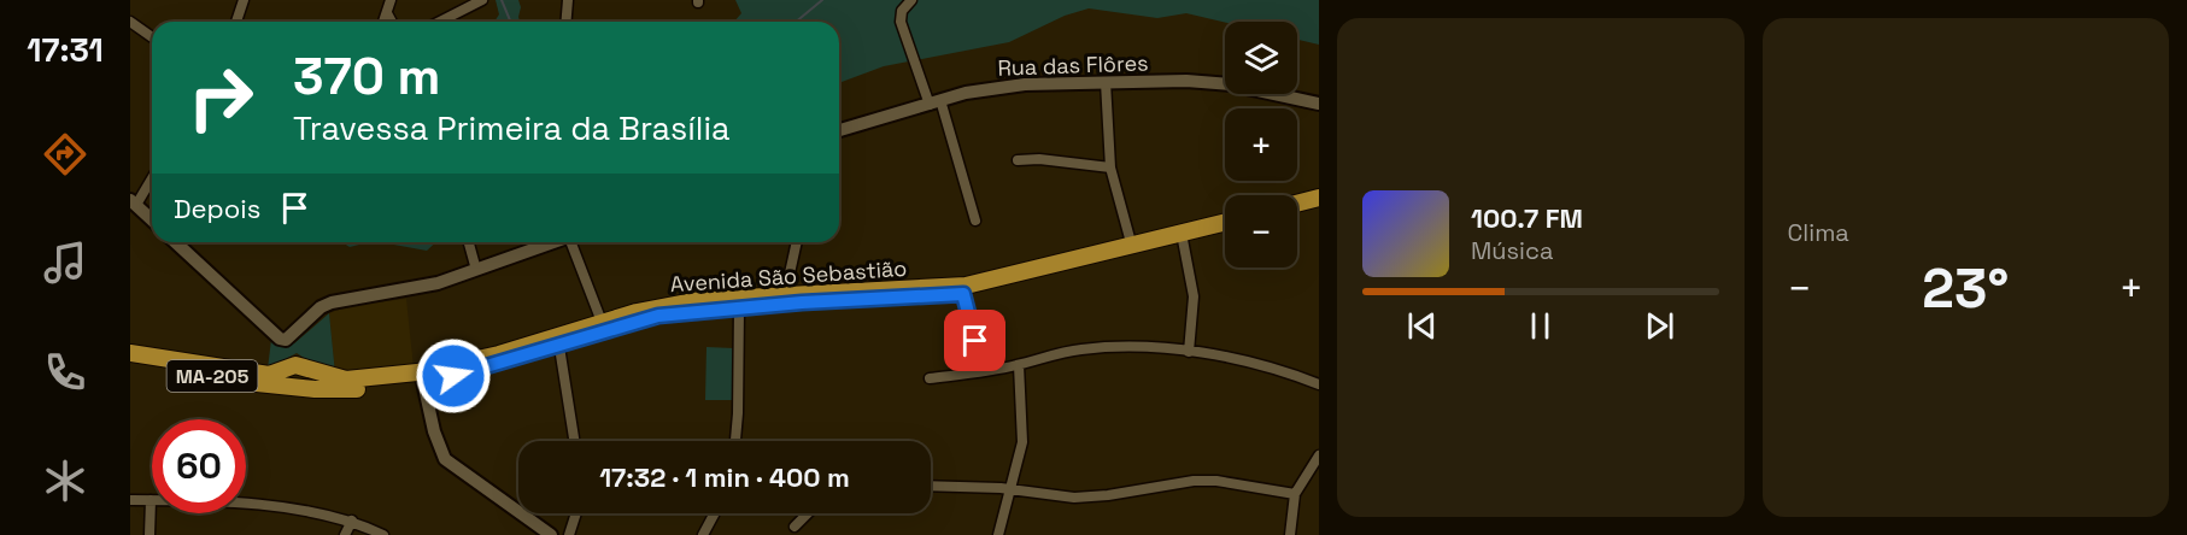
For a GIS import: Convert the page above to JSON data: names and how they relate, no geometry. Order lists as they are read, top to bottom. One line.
{"streets":{"main road":["Avenida São Sebastião","MA-205"],"street":["Rua das Flôres"]},"page":{"tabs":"17:31","tile":"Clima","map_buttons":["+","−"],"turn":["370 m","Travessa Primeira da Brasília"],"then":"Depois","song":["100.7 FM","Música"],"heat":["−","23°","+"],"limit":"60","trip":"17:32 · 1 min · 400 m"}}
